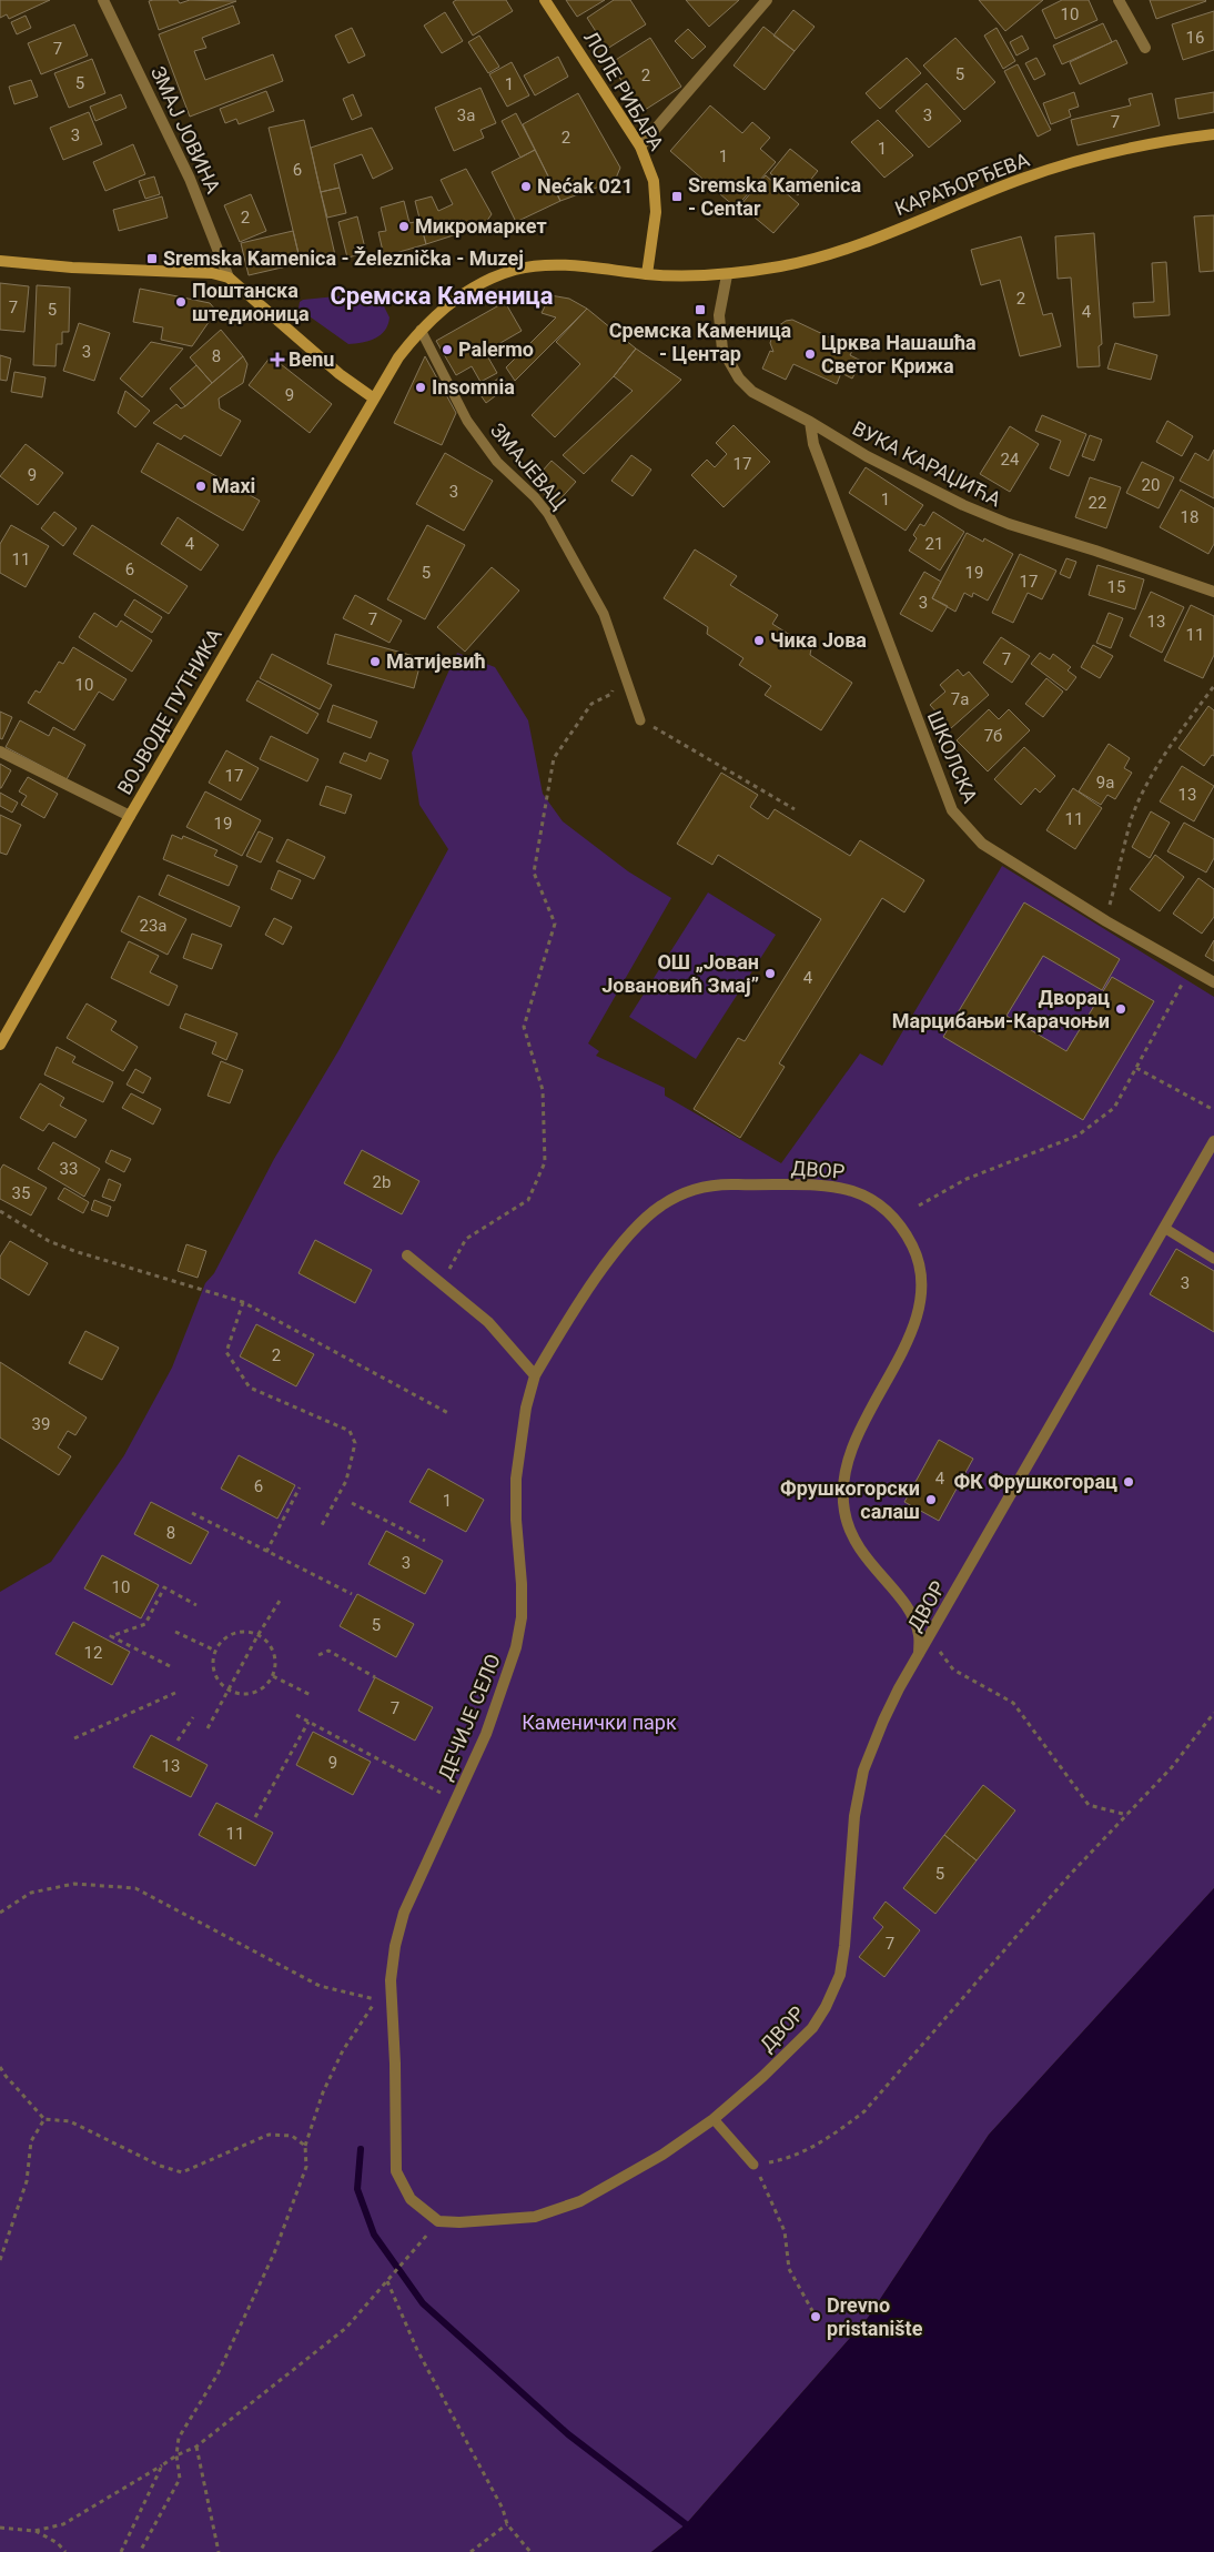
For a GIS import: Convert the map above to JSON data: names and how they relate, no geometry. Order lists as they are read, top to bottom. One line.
{"streets":{"main road":["ЛОЛЕ РИБАРА","КАРАЂОРЂЕВА","ВОЈВОДЕ ПУТНИКА"],"street":["ЗМАЈ ЈОВИНА","ВУКА КАРАЏИЋА","ШКОЛСКА","ДВОР","ДЕЧИЈЕ СЕЛО"],"lane":["ЗМАЈЕВАЦ"]},"crossings":[["ЛОЛЕ РИБАРА","КАРАЂОРЂЕВА"],["КАРАЂОРЂЕВА","ВУКА КАРАЏИЋА"],["КАРАЂОРЂЕВА","ЗМАЈЕВАЦ"],["КАРАЂОРЂЕВА","ВОЈВОДЕ ПУТНИКА"],["ВУКА КАРАЏИЋА","ШКОЛСКА"],["ЗМАЈЕВАЦ","ВОЈВОДЕ ПУТНИКА"],["ДВОР","ДЕЧИЈЕ СЕЛО"]],"districts":["Сремска Каменица"],"parks":["Каменички парк"],"places":{"other":["Nećak 021","Микромаркет","Поштанска штедионица","Palermo","Црква Нашашћа Светог Крижа","Insomnia","Maxi","Чика Јова","Матијевић","ОШ „Јован Јовановић Змај”","Дворац Марцибањи-Карачоњи","ФК Фрушкогорац","Фрушкогорски салаш","Drevno pristanište"],"transit":["Sremska Kamenica - Centar","Sremska Kamenica - Železnička - Muzej","Сремска Каменица - Центар"],"health":["Benu"]},"house_numbers":["10","16","7","5","2","5","1","3a","3","7","3","2","1","1","6","2","2","7","5","4","3","8","9","24","17","9","20","3","1","22","18","4","21","11","6","5","19","17","15","3","7","13","11","7","10","7a","7б","17","9a","13","11","19","23a","4","33","2b","35","3","2","39","4","6","1","8","3","10","5","12","7","9","13","11","5","7"]}
